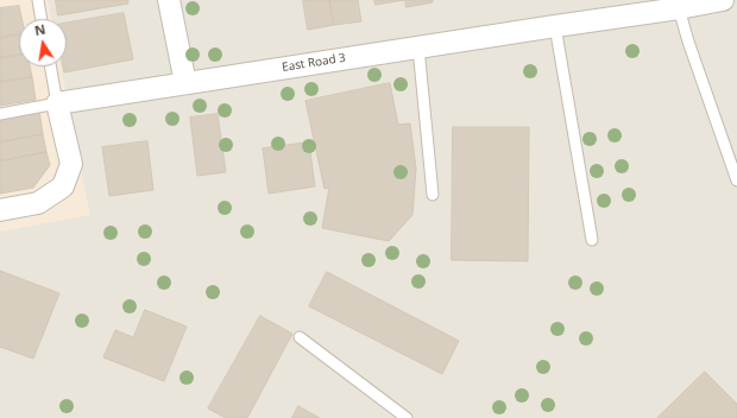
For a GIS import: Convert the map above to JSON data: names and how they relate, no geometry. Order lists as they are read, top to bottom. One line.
{"streets":{"street":["East Road 3"]},"north":"top"}
